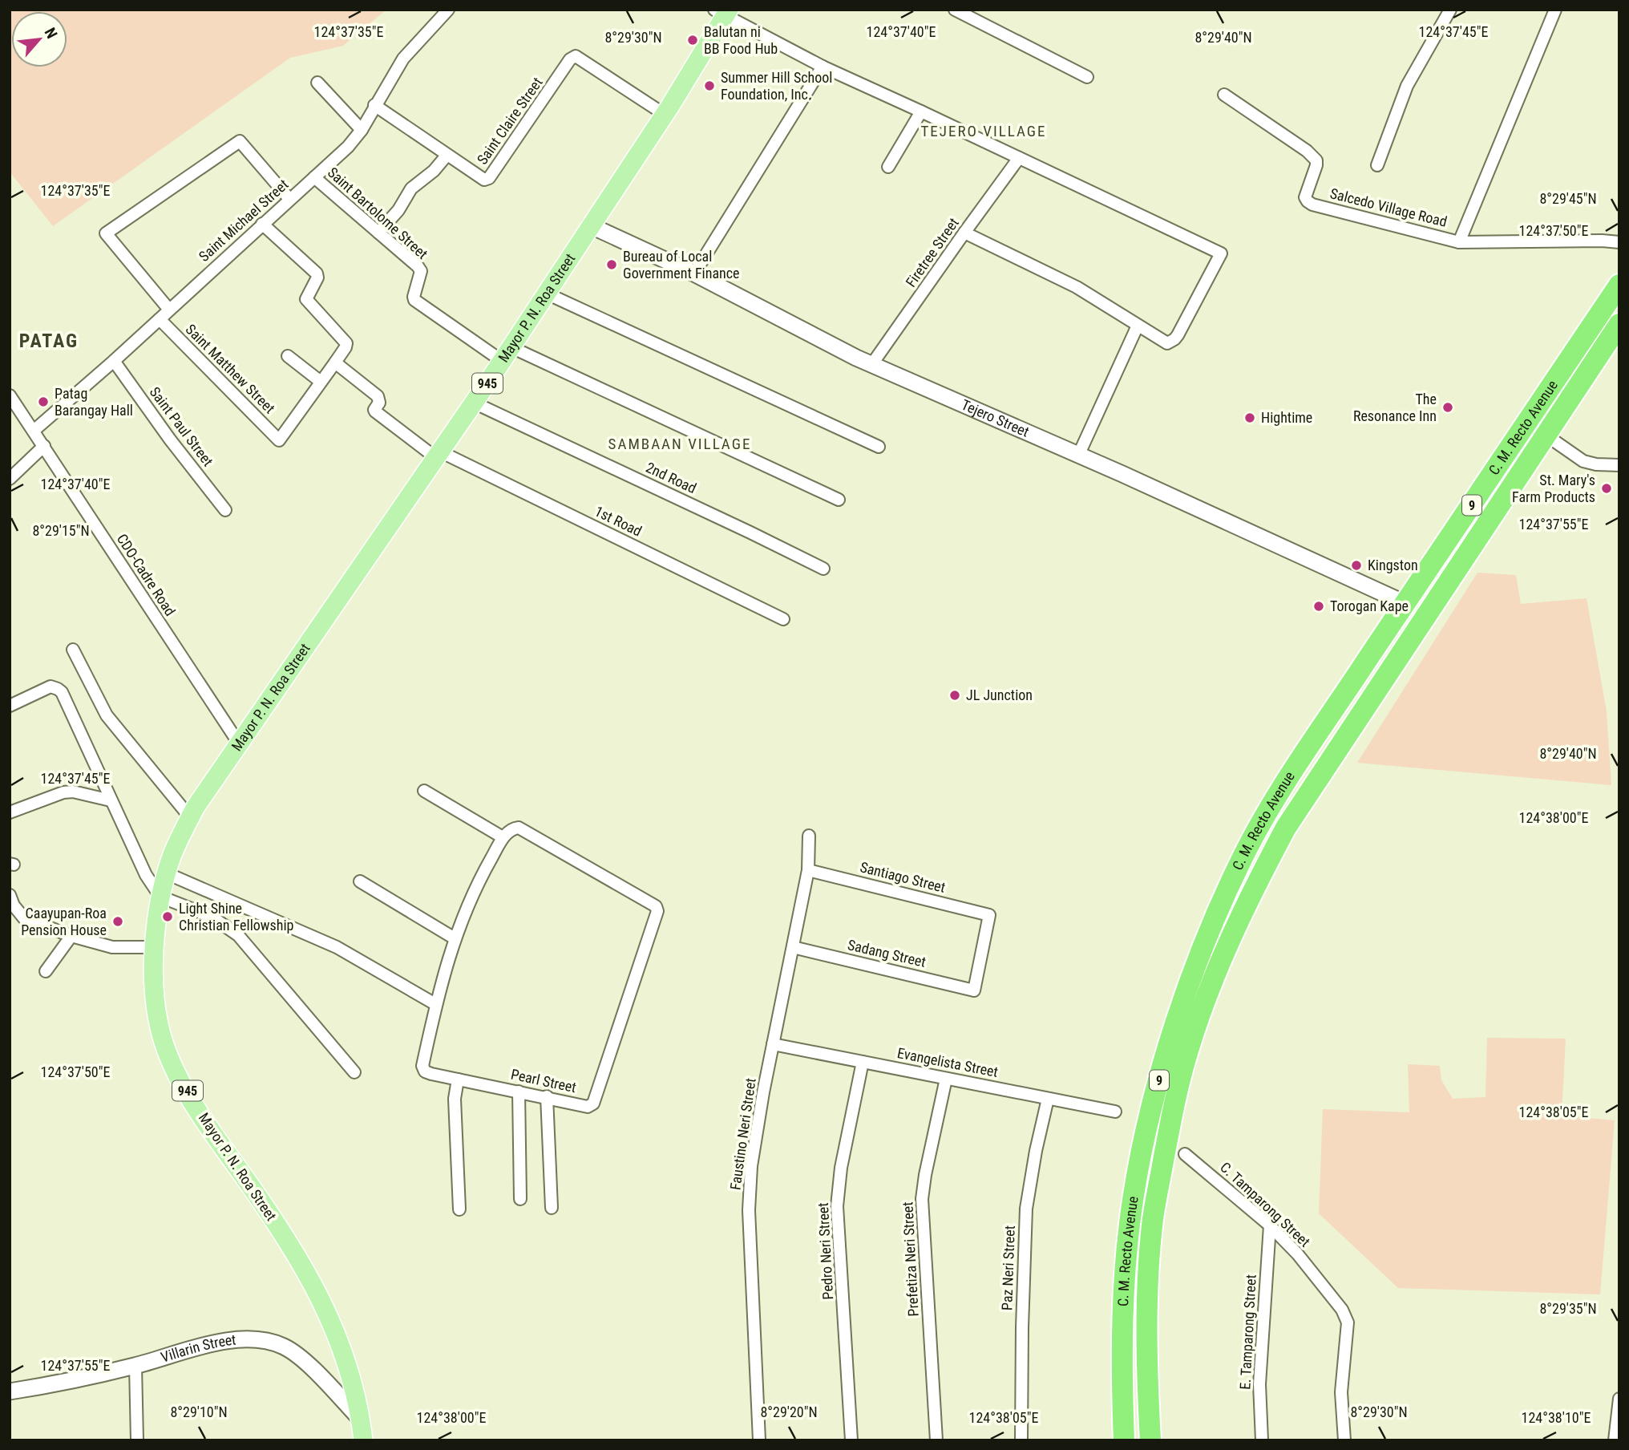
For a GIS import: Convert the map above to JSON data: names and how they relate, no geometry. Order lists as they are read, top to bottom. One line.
{"streets":{"highway":["C. M. Recto Avenue","9"],"main road":["Mayor P. N. Roa Street","945","Tejero Street","Villarin Street"],"street":["Saint Claire Street","Salcedo Village Road","Saint Bartolome Street","Saint Michael Street","Firetree Street","Saint Matthew Street","Saint Paul Street","2nd Road","1st Road","CDO-Cadre Road","Santiago Street","Sadang Street","Evangelista Street","Pearl Street","Faustino Neri Street","C. Tamparong Street","Pedro Neri Street","Prefetiza Neri Street","Paz Neri Street","E. Tamparong Street"]},"crossings":[["Saint Claire Street","Saint Michael Street"],["Saint Claire Street","Mayor P. N. Roa Street"],["Saint Bartolome Street","Saint Michael Street"],["Saint Bartolome Street","Mayor P. N. Roa Street"],["Saint Michael Street","Saint Matthew Street"],["Saint Michael Street","Saint Paul Street"],["Saint Michael Street","CDO-Cadre Road"],["Firetree Street","Tejero Street"],["Mayor P. N. Roa Street","Tejero Street"],["Mayor P. N. Roa Street","2nd Road"],["Mayor P. N. Roa Street","1st Road"],["Mayor P. N. Roa Street","CDO-Cadre Road"],["Mayor P. N. Roa Street","Villarin Street"],["Tejero Street","C. M. Recto Avenue"],["Santiago Street","Sadang Street"],["Santiago Street","Faustino Neri Street"],["Sadang Street","Faustino Neri Street"],["Evangelista Street","Faustino Neri Street"],["Evangelista Street","Pedro Neri Street"],["Evangelista Street","Prefetiza Neri Street"],["Evangelista Street","Paz Neri Street"],["C. Tamparong Street","E. Tamparong Street"]],"districts":["TEJERO VILLAGE","PATAG","SAMBAAN VILLAGE"],"places":["Balutan ni BB Food Hub","Summer Hill School Foundation, Inc.","Bureau of Local Government Finance","Patag Barangay Hall","The Resonance Inn","Hightime","St. Mary's Farm Products","Kingston","Torogan Kape","JL Junction","Light Shine Christian Fellowship","Caayupan-Roa Pension House"],"north":"top right","coordinates":["124°37'35\"E","124°37'40\"E","124°37'45\"E","8°29'30\"N","8°29'40\"N","8°29'45\"N","124°37'50\"E","124°37'55\"E","8°29'15\"N","124°38'00\"E","124°38'05\"E","8°29'35\"N","8°29'10\"N","8°29'20\"N","124°38'10\"E"]}
